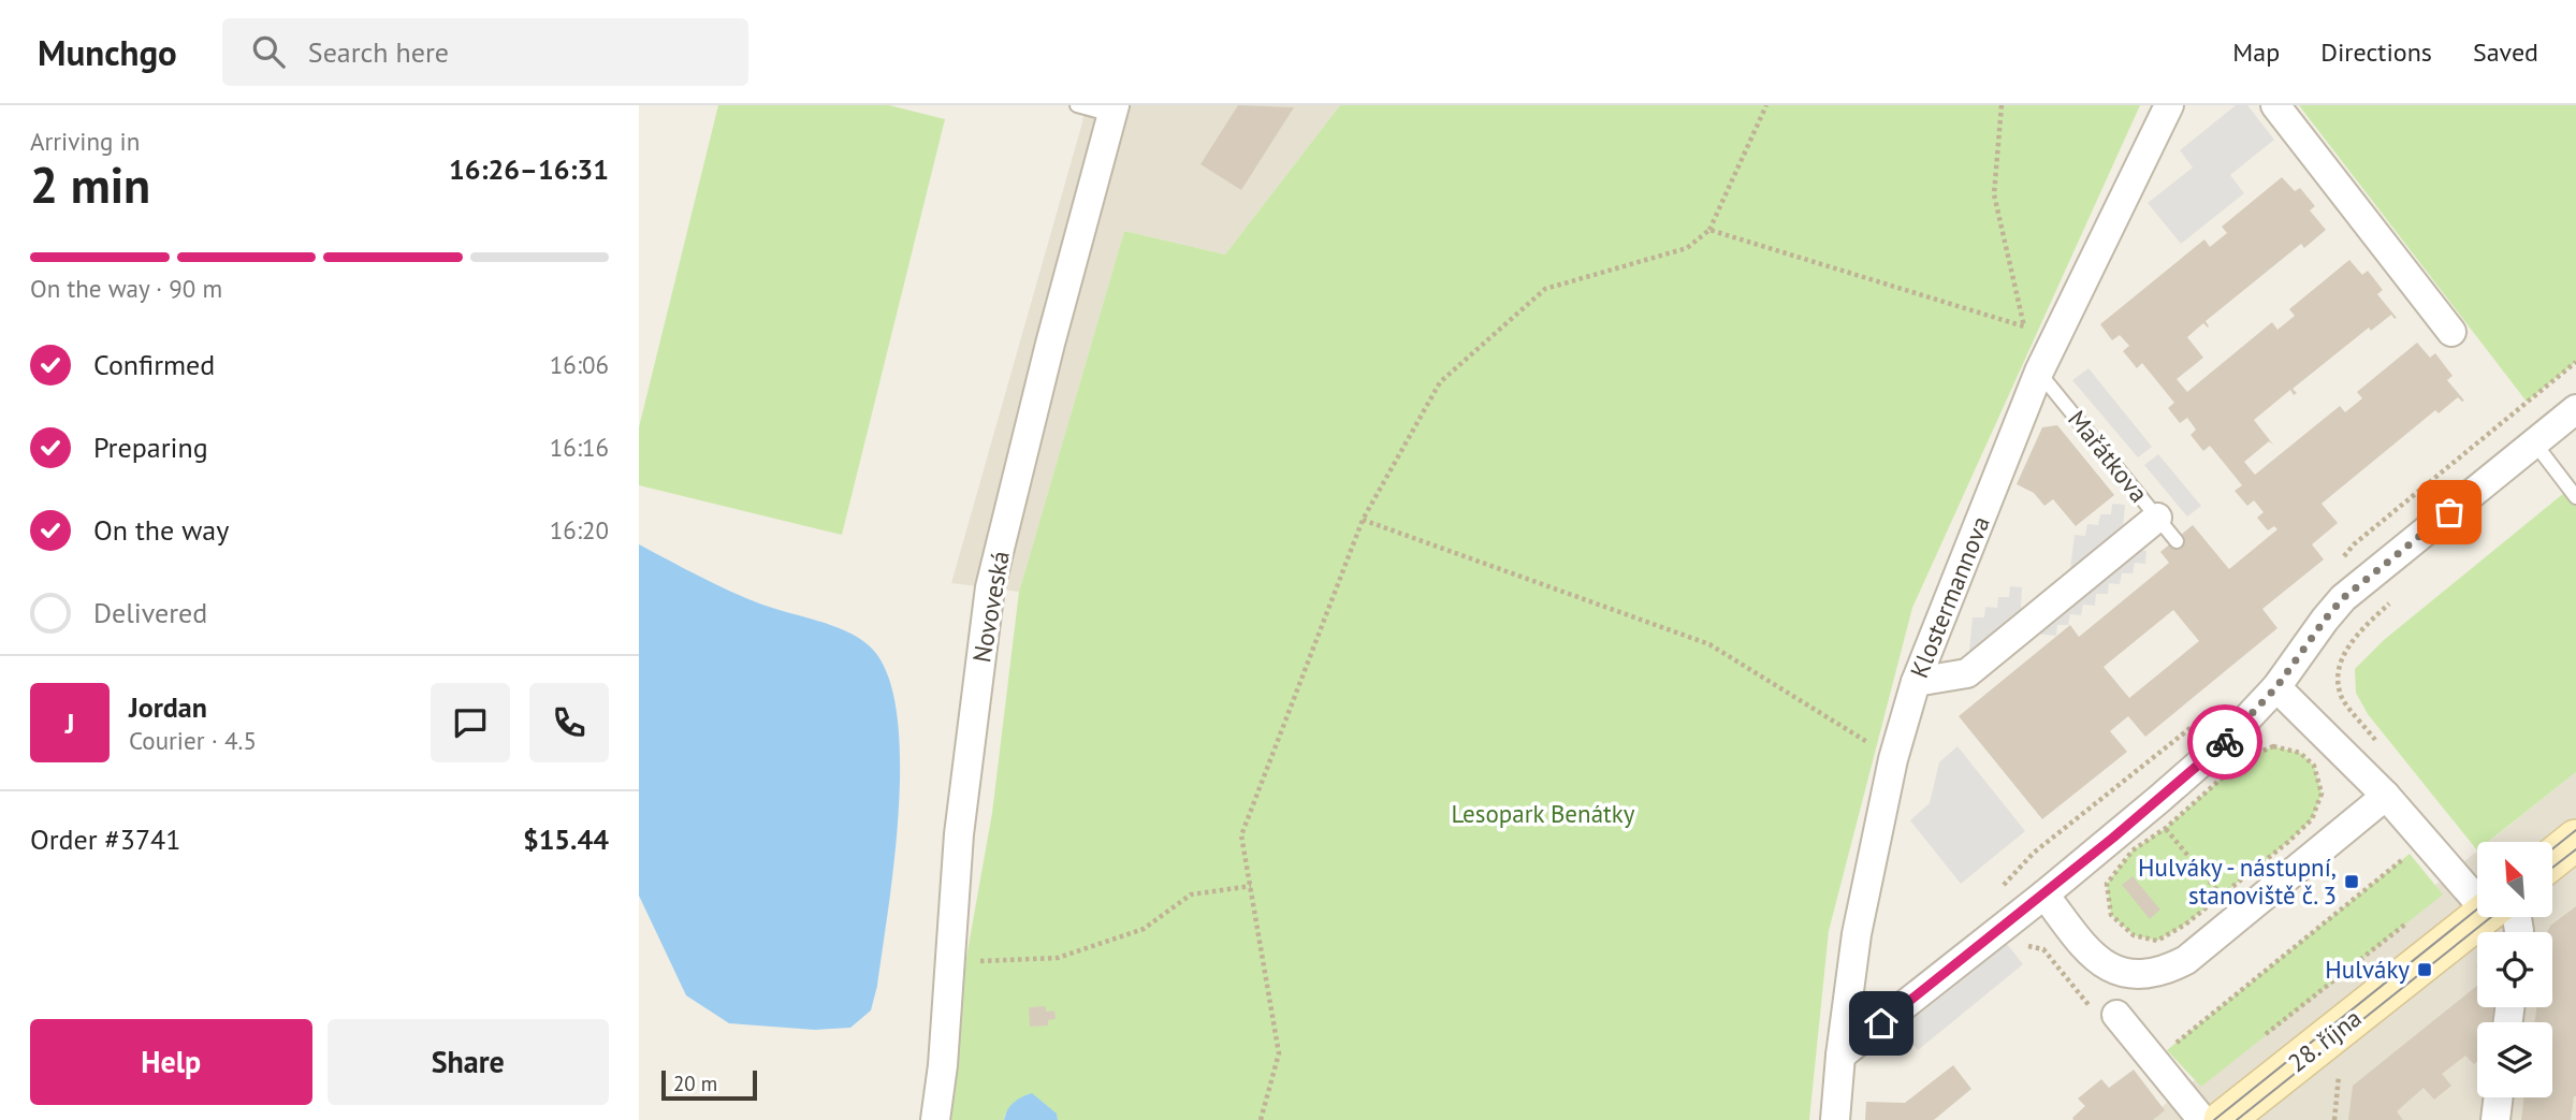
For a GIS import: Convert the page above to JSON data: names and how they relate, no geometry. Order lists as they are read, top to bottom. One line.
{"streets":{"main road":["28. října"],"street":["Klostermannova","Novoveská"],"lane":["Mařátkova"]},"crossings":[["Mařátkova","Klostermannova"]],"parks":["Lesopark Benátky"],"places":{"transit":["Hulváky - nástupní, stanoviště č. 3","Hulváky"]},"scale_bar":"20 m","north":"top left","page":{"header":"Munchgo","search":"Search here","nav":["Map","Directions","Saved"],"heading":["2 min","Arriving in","16:26–16:31"],"panel":["Jordan","Courier · 4.5","Order #3741","$15.44"],"bar":"On the way · 90 m","list":[["Confirmed","16:06"],["Preparing","16:16"],["On the way","16:20"],"Delivered"],"round":"J","buttons":["Help","Share"],"scale":"20 m"}}
